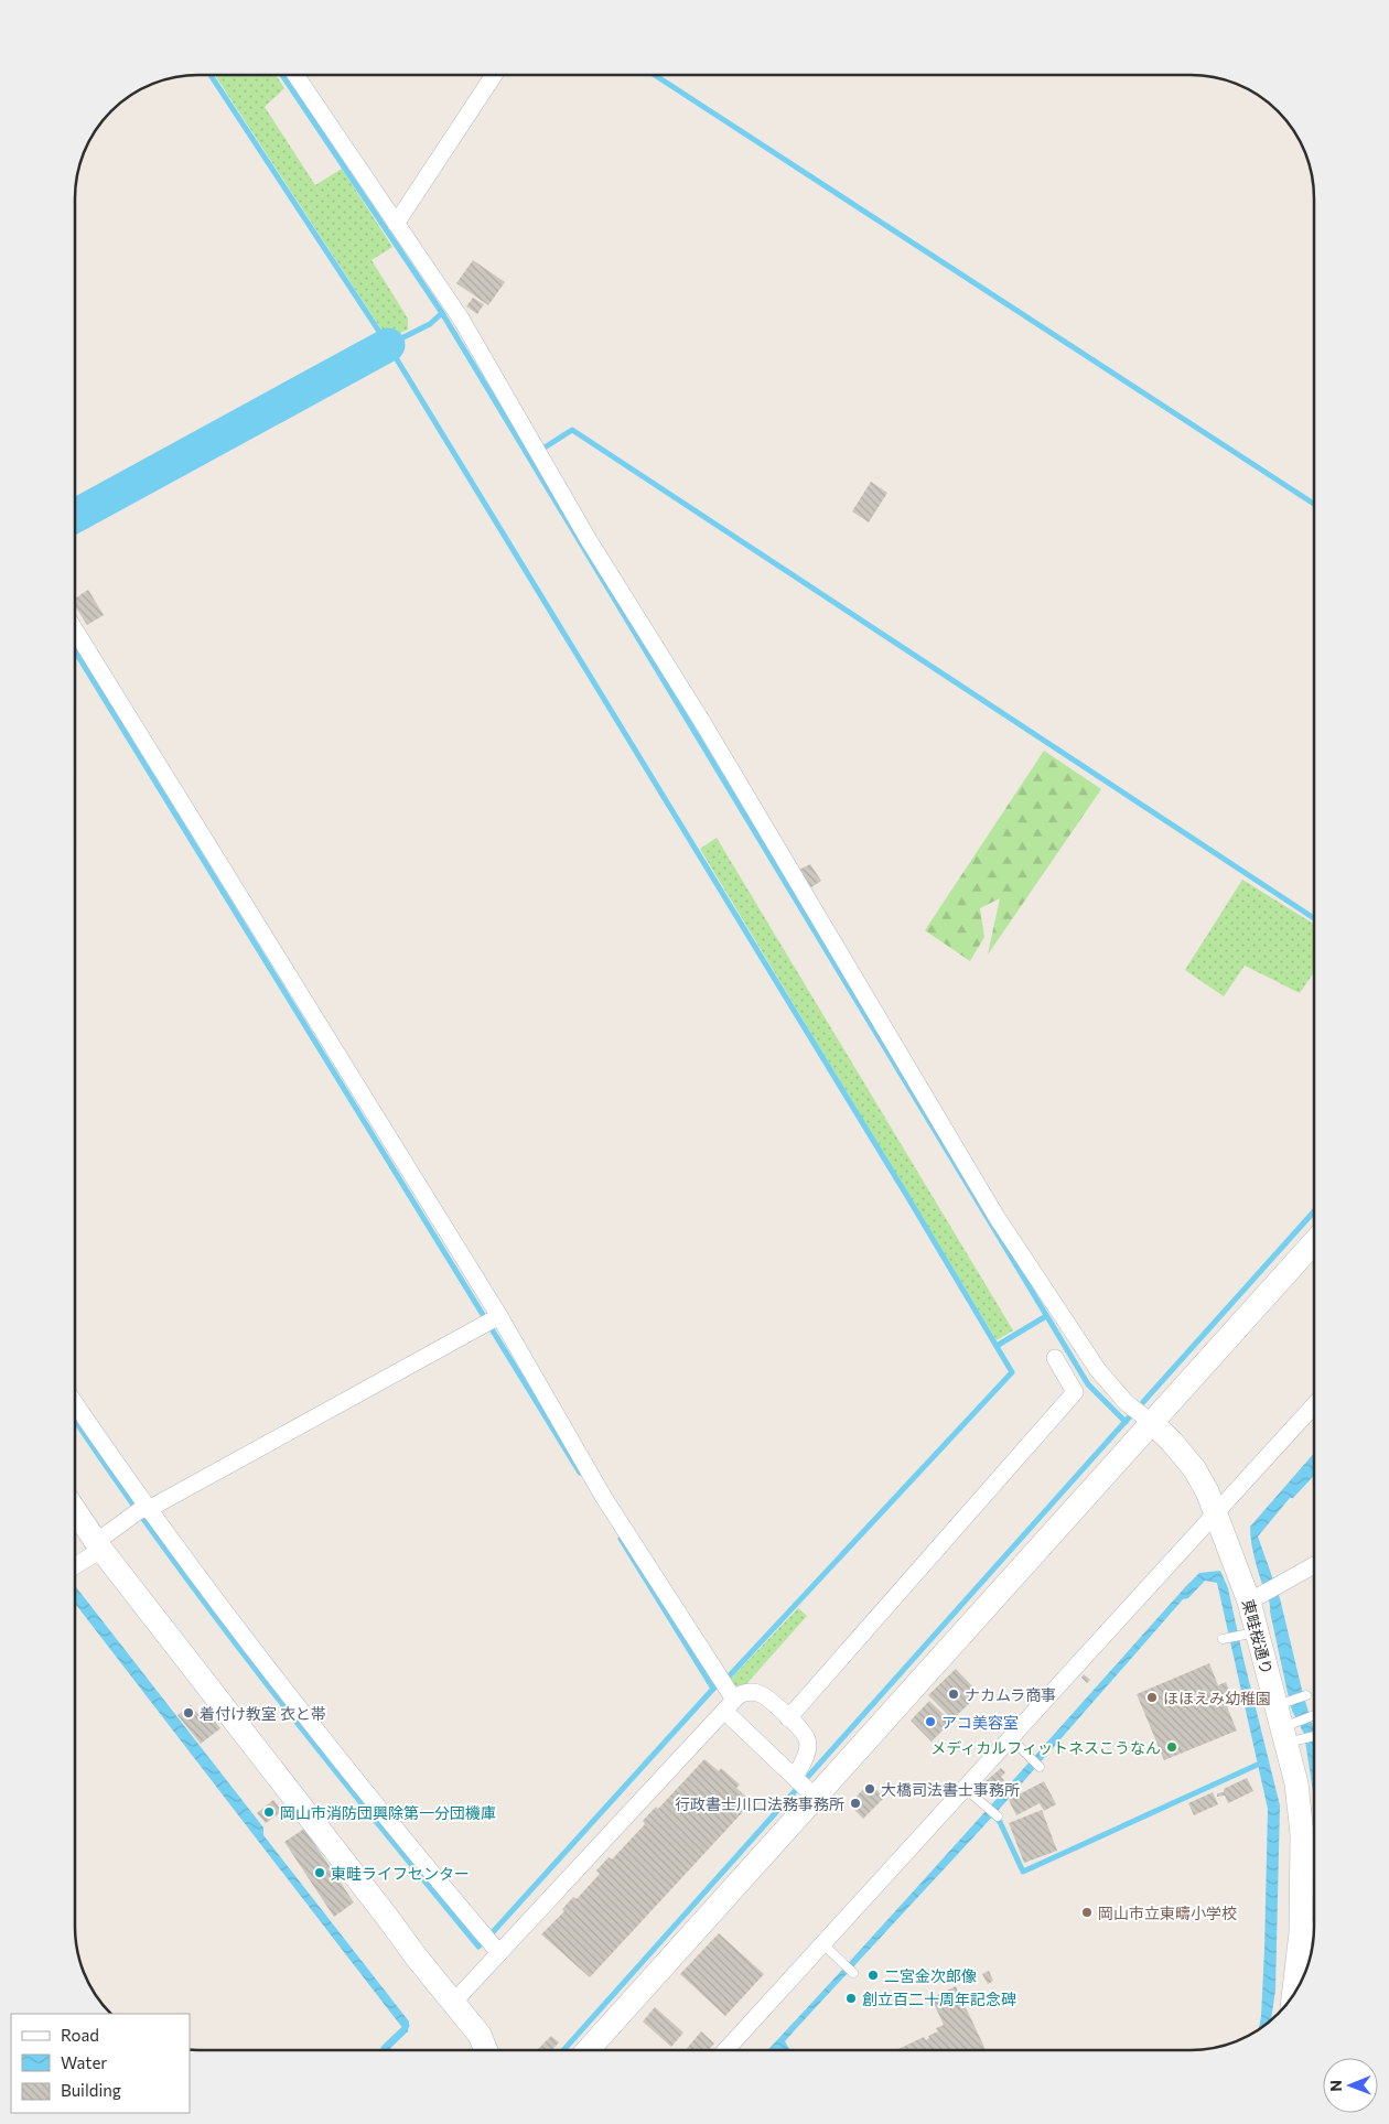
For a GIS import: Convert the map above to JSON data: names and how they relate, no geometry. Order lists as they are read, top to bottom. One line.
{"streets":{"street":["東畦桜通り"]},"places":["ナカムラ商事","ほほえみ幼稚園","着付け教室 衣と帯","アコ美容室","メディカルフィットネスこうなん","大橋司法書士事務所","行政書士川口法務事務所","岡山市消防団興除第一分団機庫","東畦ライフセンター","岡山市立東疇小学校","二宮金次郎像","創立百二十周年記念碑"],"legend":["Road","Water","Building"],"north":"left"}
